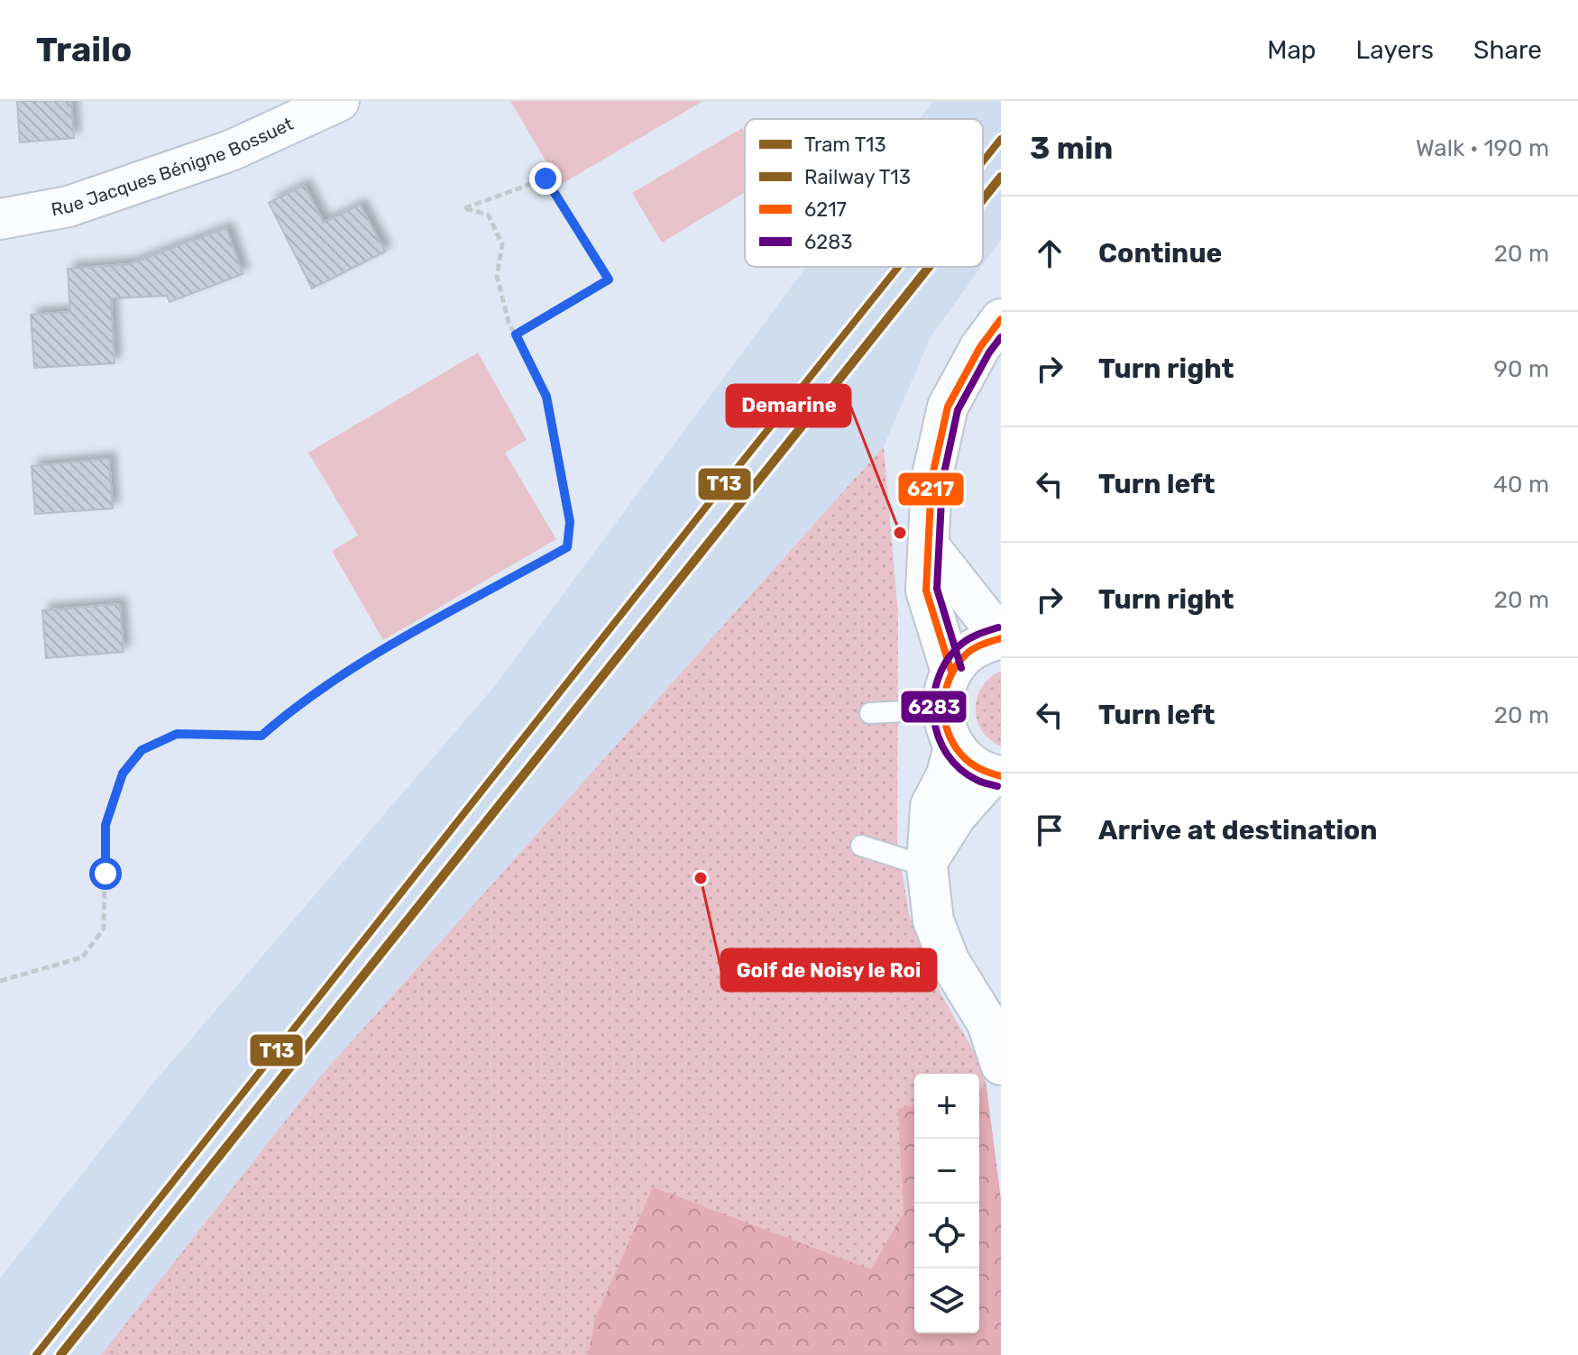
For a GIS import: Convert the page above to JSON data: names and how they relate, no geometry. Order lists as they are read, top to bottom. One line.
{"streets":{"street":["Rue Jacques Bénigne Bossuet"]},"places":["Demarine","Golf de Noisy le Roi"],"lines":["tram line T13","rail line T13","transit line 6217","transit line 6283"],"legend":["Tram T13","Railway T13","6217","6283"],"page":{"header":"Trailo","nav":["Map","Layers","Share"],"heading":["3 min","Walk · 190 m"],"list":[["Continue","20 m"],["Turn right","90 m"],["Turn left","40 m"],["Turn right","20 m"],["Turn left","20 m"],"Arrive at destination"],"map_buttons":["+","−"]}}
